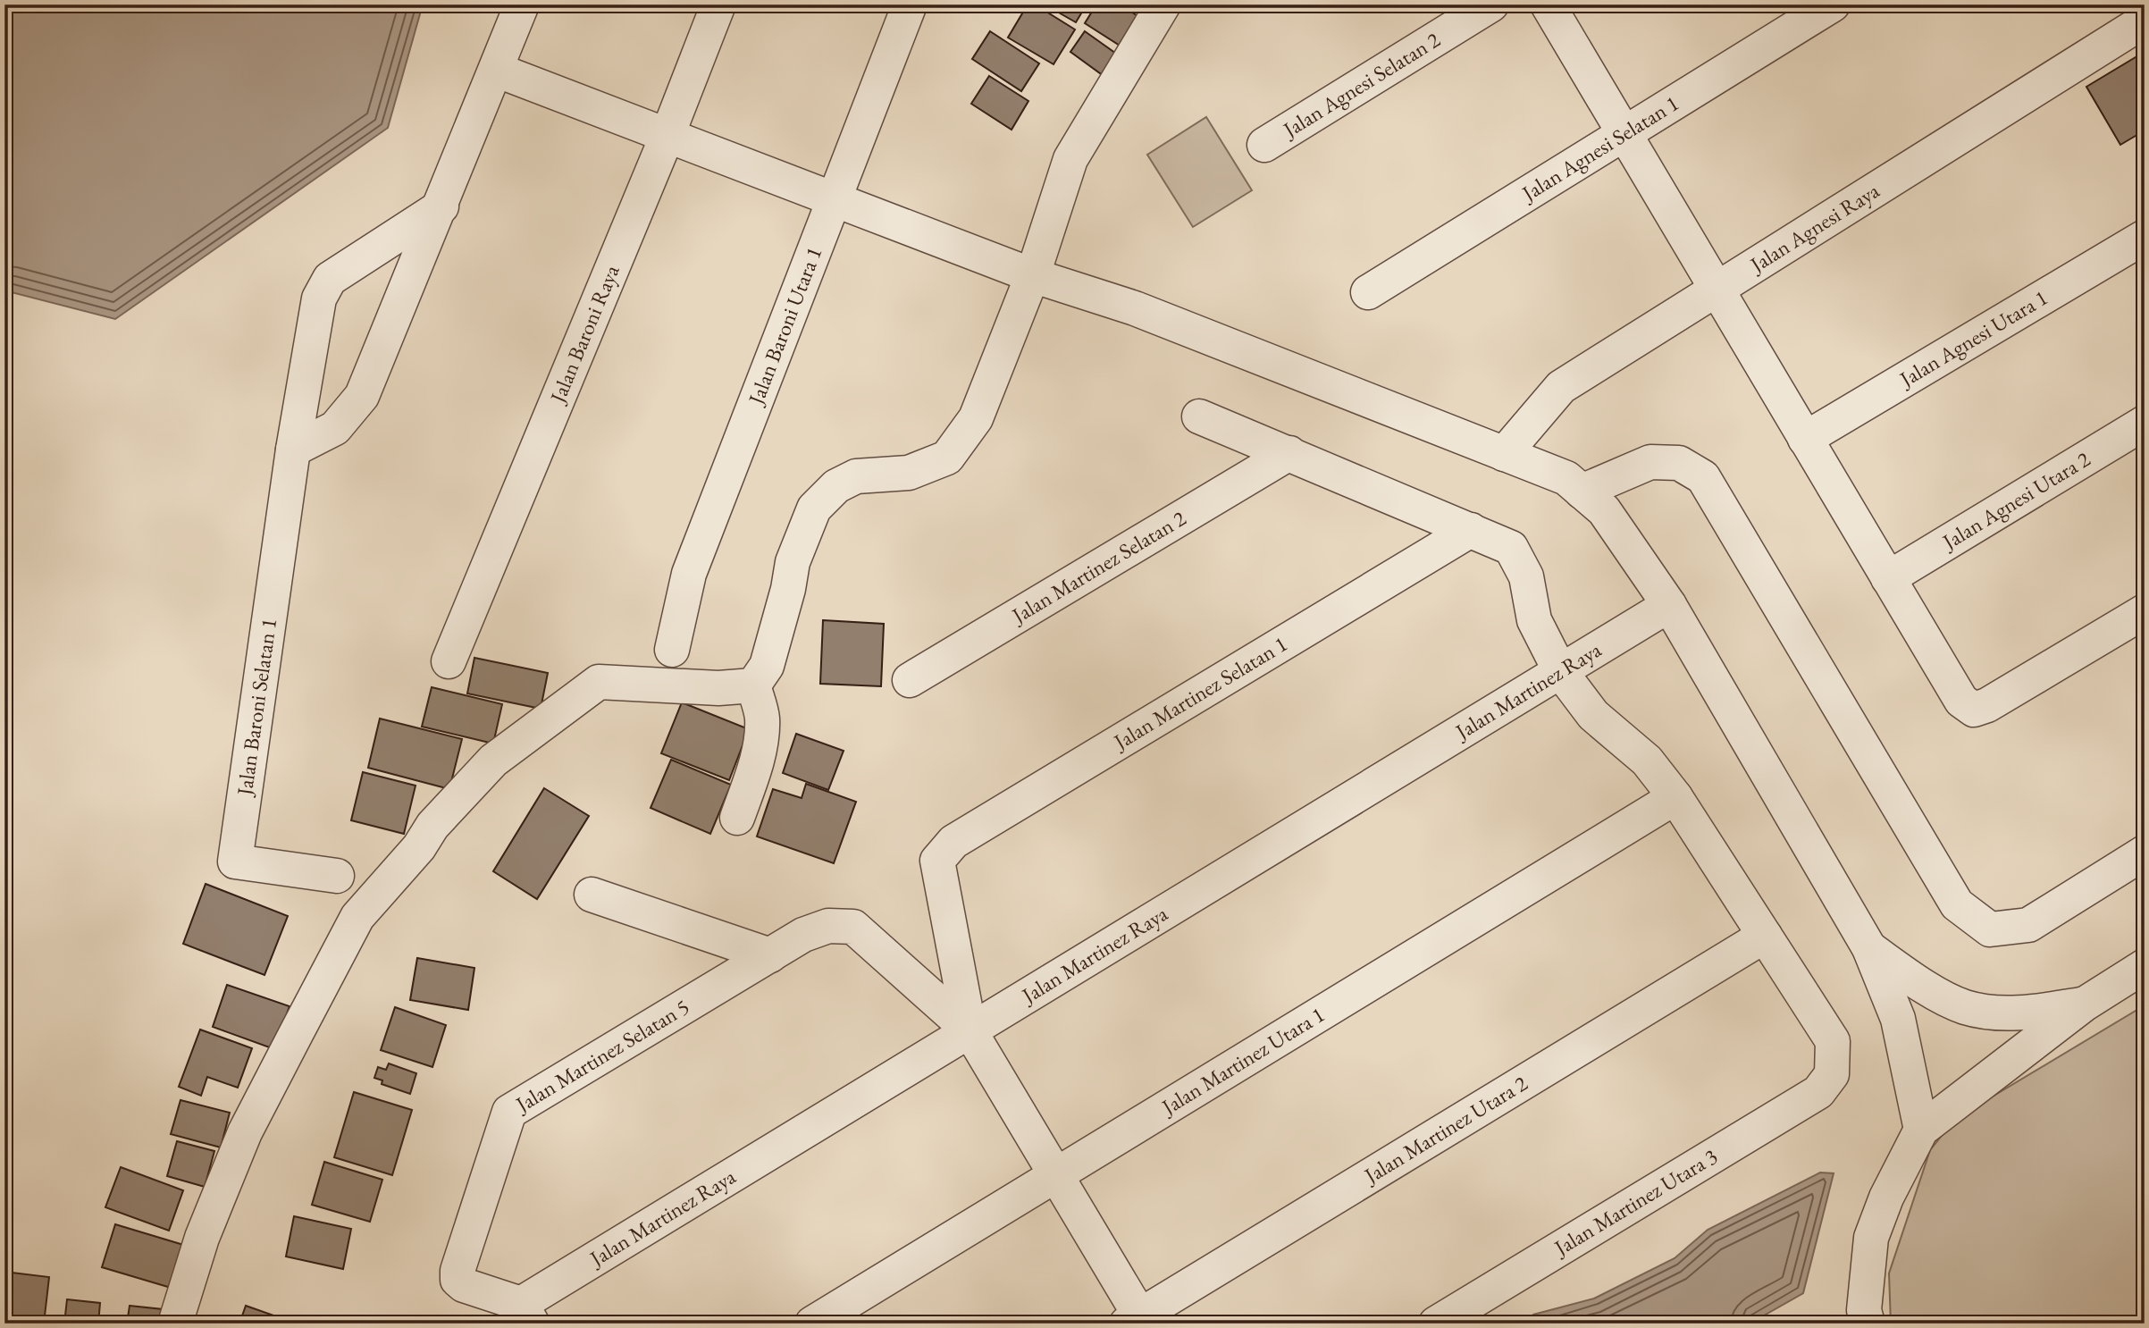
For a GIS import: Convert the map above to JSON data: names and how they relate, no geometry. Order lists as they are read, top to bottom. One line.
{"streets":{"street":["Jalan Agnesi Selatan 2","Jalan Agnesi Selatan 1","Jalan Agnesi Raya","Jalan Baroni Utara 1","Jalan Baroni Raya","Jalan Agnesi Utara 1","Jalan Agnesi Utara 2","Jalan Martinez Selatan 2","Jalan Martinez Raya","Jalan Martinez Selatan 1","Jalan Baroni Selatan 1","Jalan Martinez Selatan 5","Jalan Martinez Utara 1","Jalan Martinez Utara 2","Jalan Martinez Utara 3"]},"crossings":[["Jalan Martinez Raya","Jalan Martinez Selatan 1"],["Jalan Martinez Raya","Jalan Martinez Selatan 5"],["Jalan Martinez Selatan 1","Jalan Martinez Selatan 5"],["Jalan Martinez Utara 2","Jalan Martinez Utara 3"]]}
